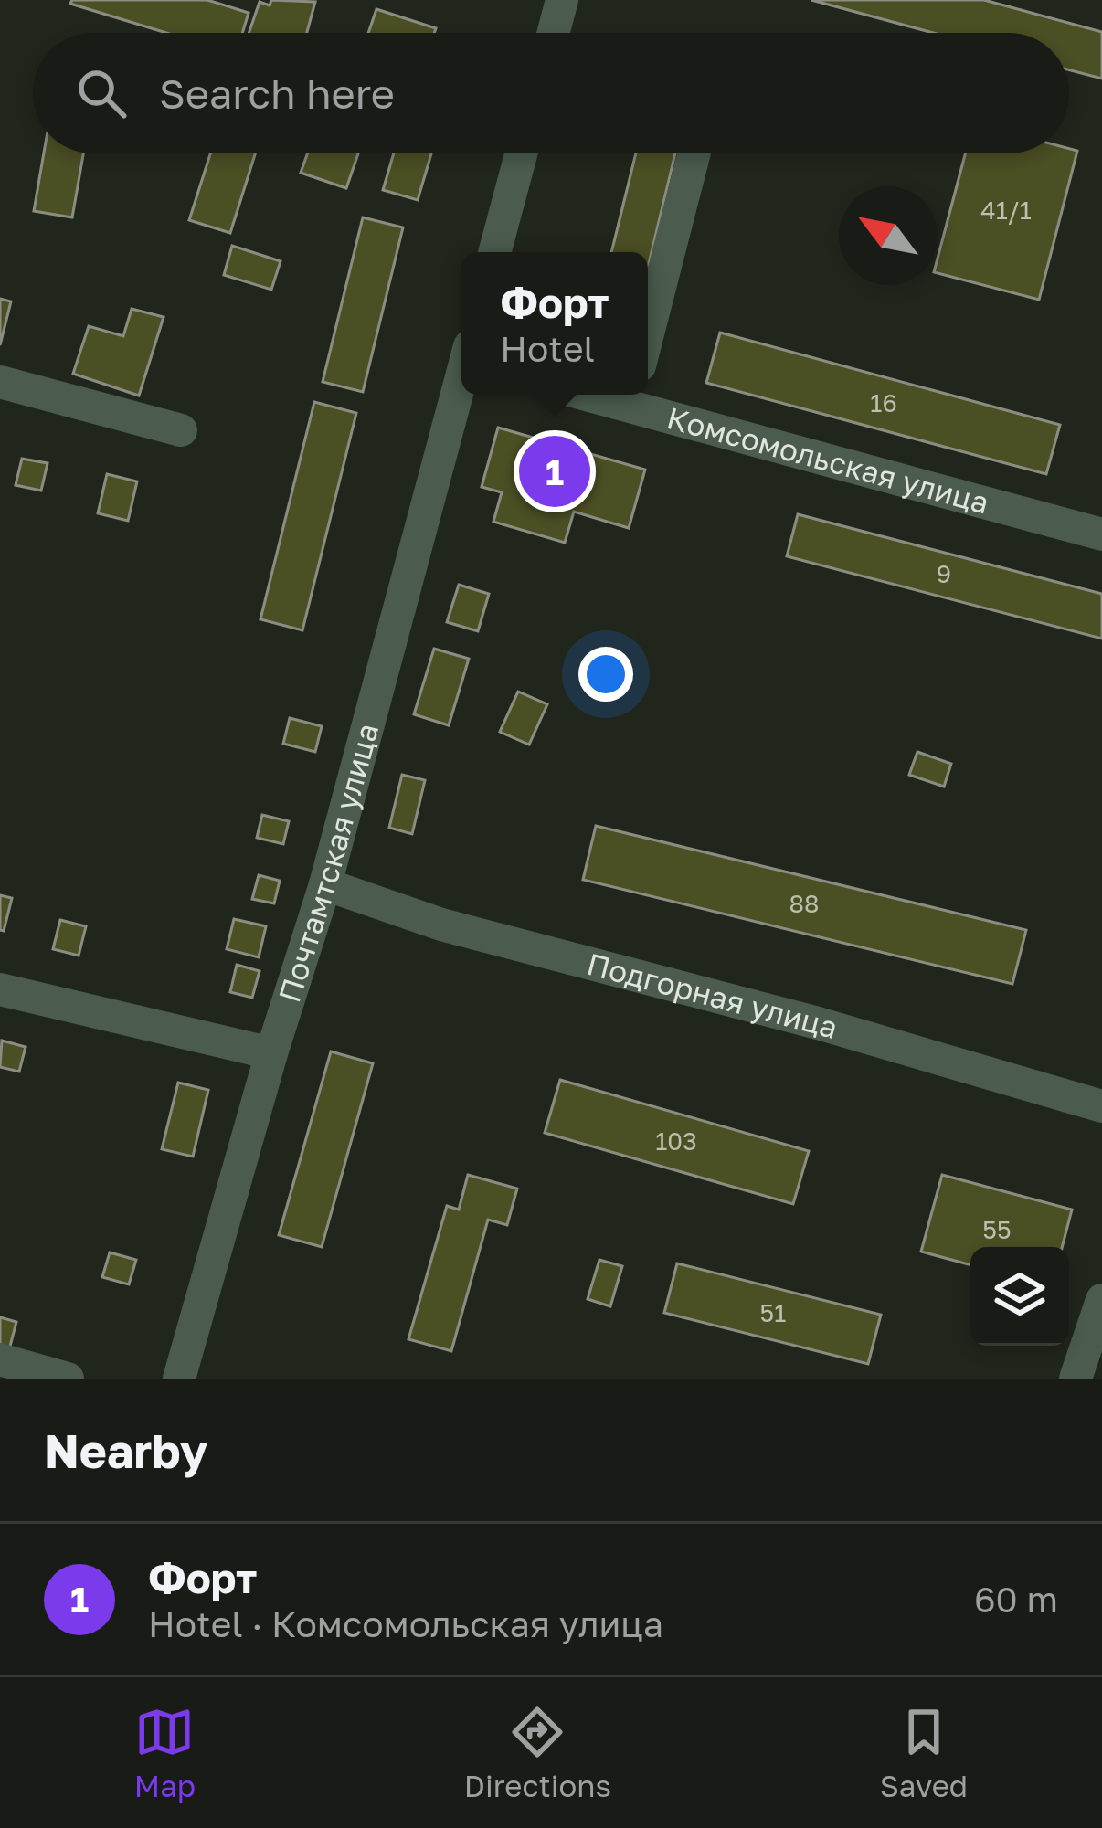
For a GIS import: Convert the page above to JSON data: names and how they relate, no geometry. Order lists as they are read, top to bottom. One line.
{"streets":{"street":["Комсомольская улица","Почтамтская улица","Подгорная улица"]},"crossings":[["Почтамтская улица","Подгорная улица"]],"house_numbers":["41/1","16","9","88","103","55","51"],"north":"top left","page":{"search":"Search here","popup":["Форт","Hotel"],"pins":"1","heading":"Nearby","list":[{"mark":"1","name":"Форт","note":"Hotel · Комсомольская улица","value":"60 m"}],"nav":["Map","Directions","Saved"]}}
